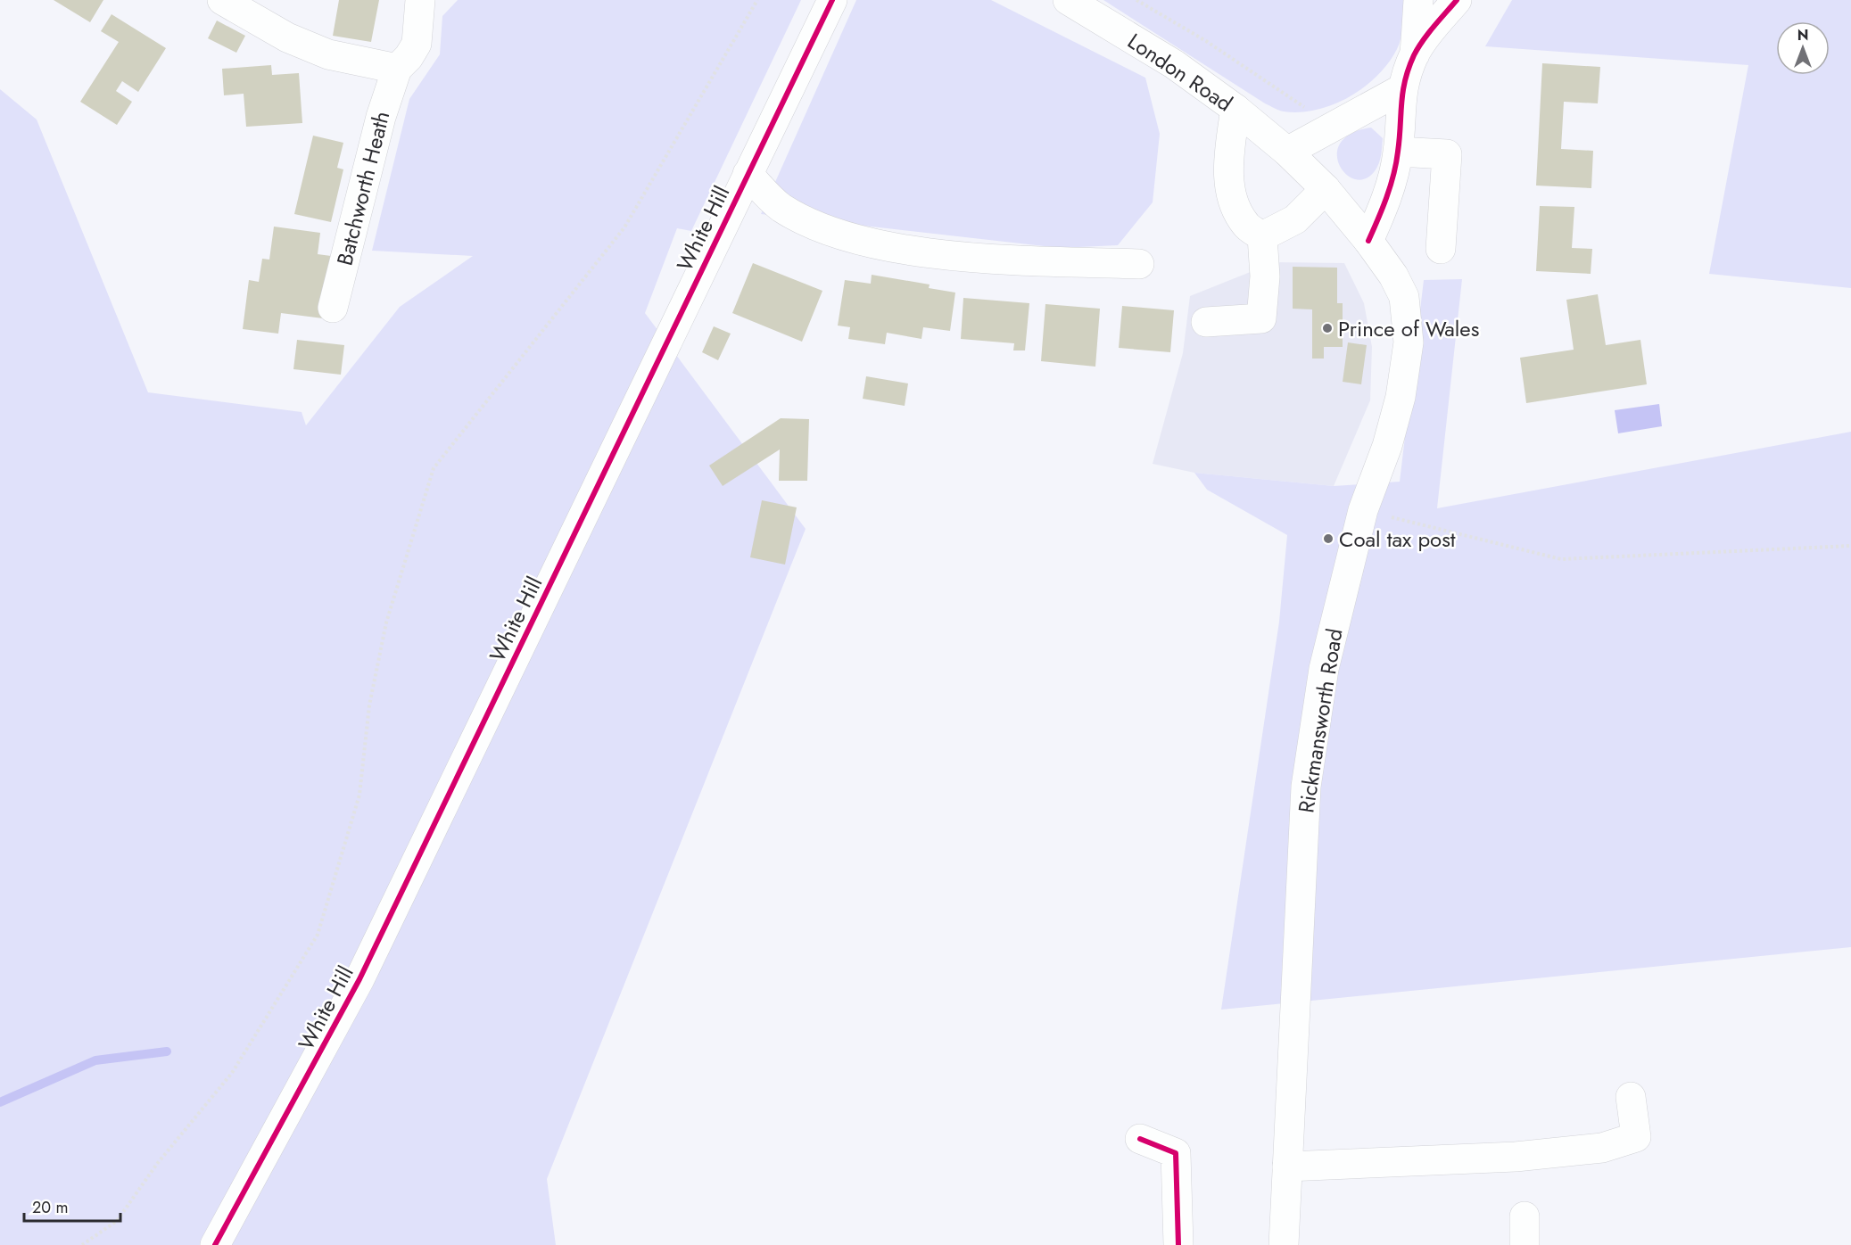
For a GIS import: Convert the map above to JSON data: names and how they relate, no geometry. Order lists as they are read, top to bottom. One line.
{"streets":{"street":["London Road","Batchworth Heath","White Hill","Rickmansworth Road"]},"crossings":[["London Road","Rickmansworth Road"]],"places":["Prince of Wales","Coal tax post"],"scale_bar":"20 m","north":"top"}
